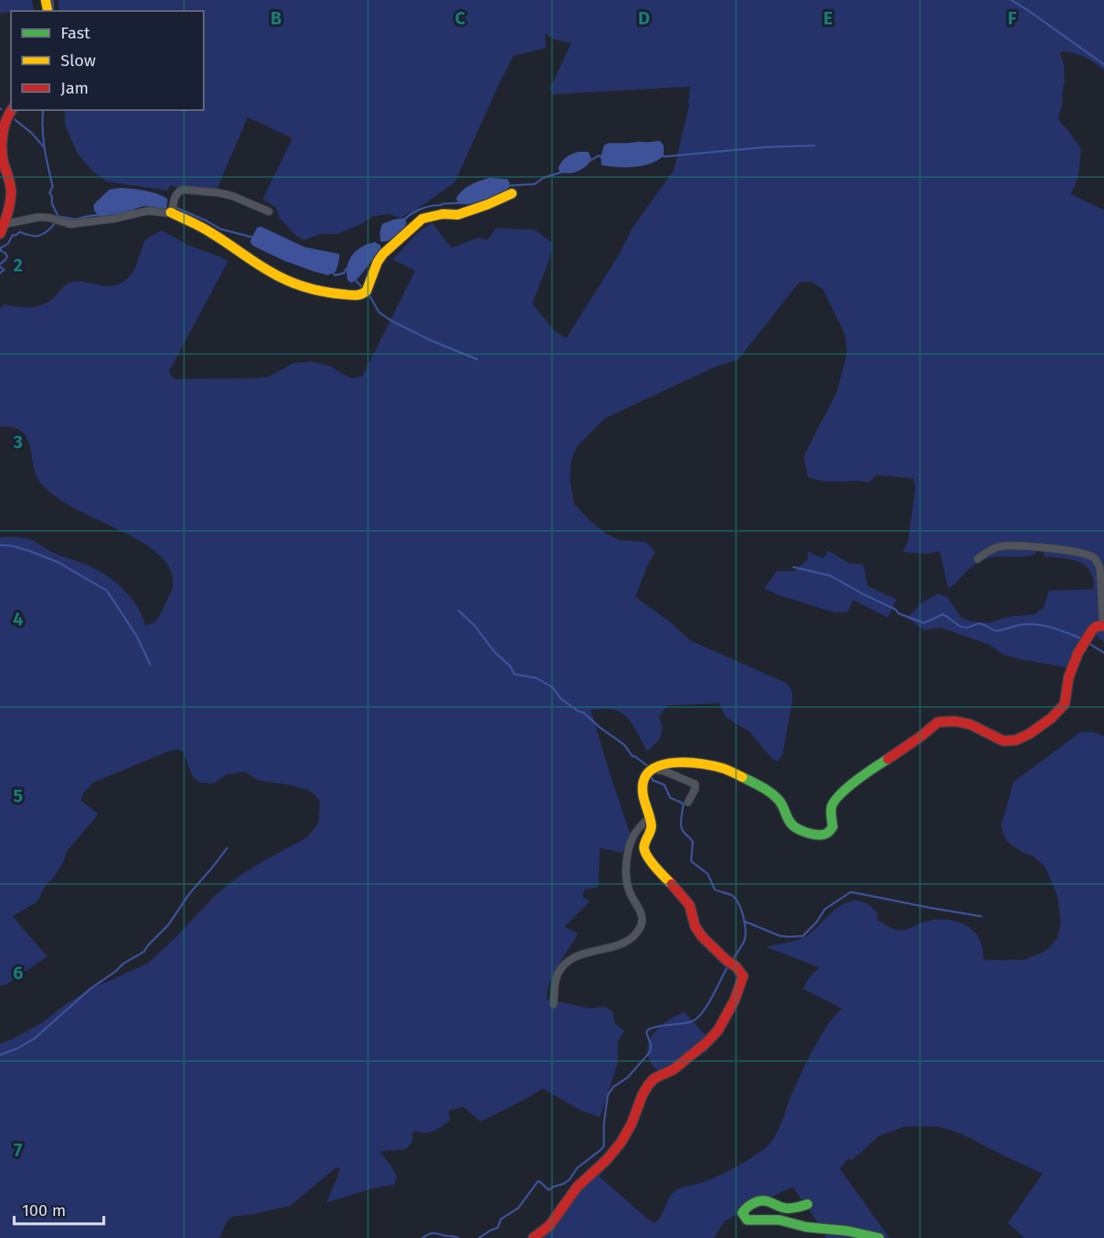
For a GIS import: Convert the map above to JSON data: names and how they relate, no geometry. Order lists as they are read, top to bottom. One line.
{"legend":["Fast","Slow","Jam"],"scale_bar":"100 m","grid":{"columns":["B","C","D","E","F"],"rows":["2","3","4","5","6","7"]}}
